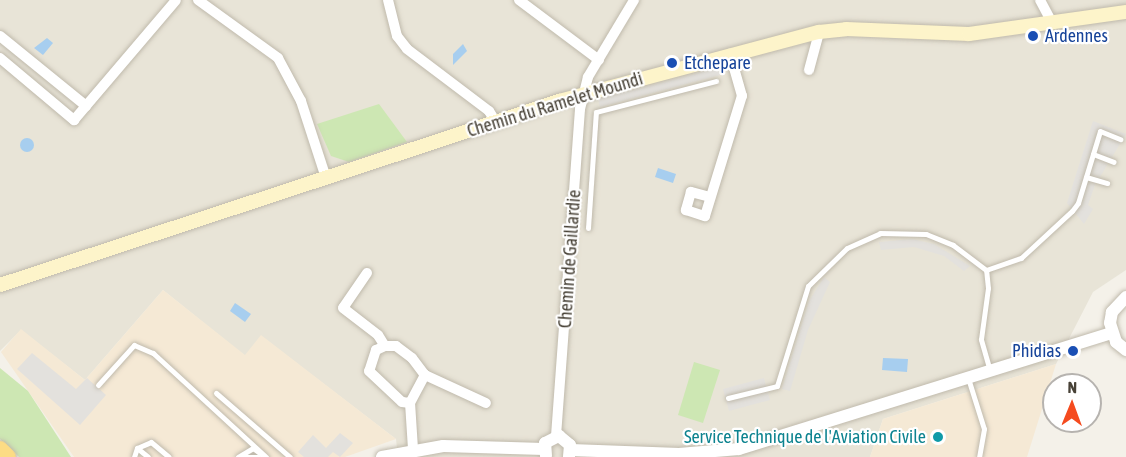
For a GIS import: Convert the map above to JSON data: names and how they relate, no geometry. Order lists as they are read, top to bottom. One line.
{"streets":{"main road":["Chemin du Ramelet Moundi"],"street":["Chemin de Gaillardie"]},"crossings":[["Chemin du Ramelet Moundi","Chemin de Gaillardie"]],"places":["Ardennes","Etchepare","Phidias","Service Technique de l'Aviation Civile"],"north":"top"}
